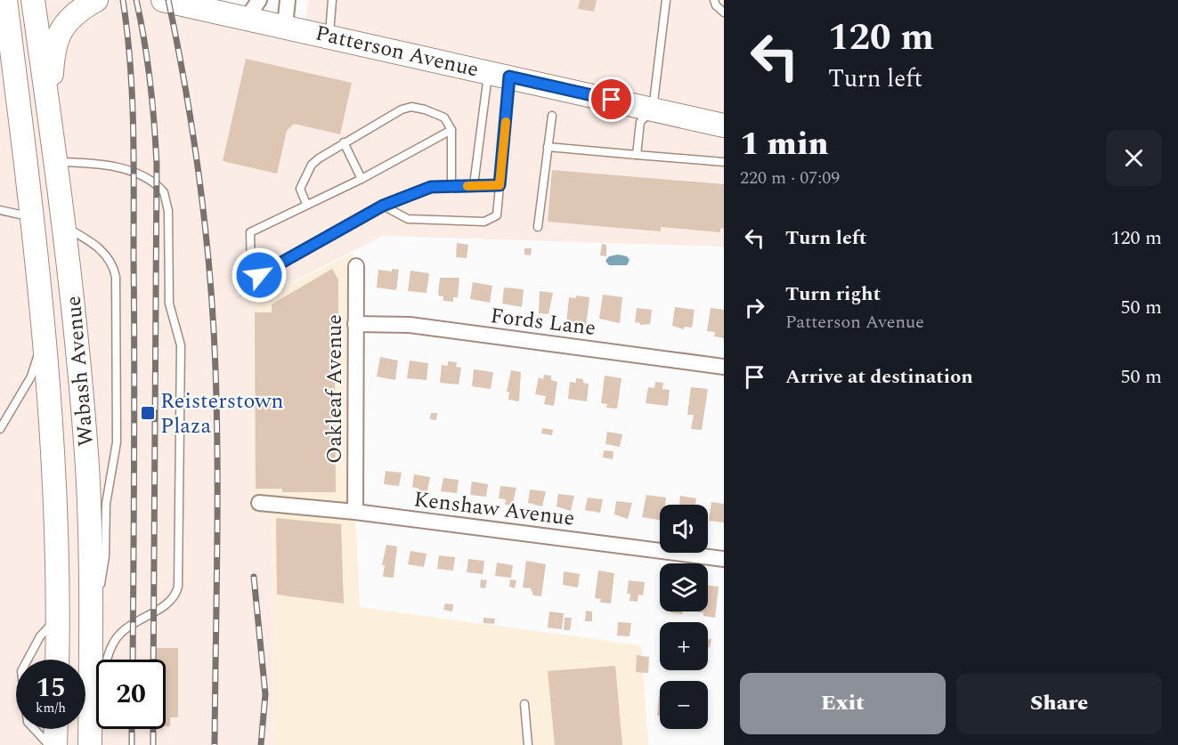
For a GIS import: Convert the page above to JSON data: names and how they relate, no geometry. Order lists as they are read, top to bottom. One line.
{"streets":{"main road":["Patterson Avenue","Wabash Avenue"],"street":["Fords Lane","Oakleaf Avenue","Kenshaw Avenue"]},"crossings":[["Fords Lane","Oakleaf Avenue"],["Oakleaf Avenue","Kenshaw Avenue"]],"places":{"transit":["Reisterstown Plaza"]},"page":{"turn":["120 m","Turn left"],"heading":["1 min","220 m · 07:09"],"list":[{"name":"Turn left","value":"120 m"},{"name":"Turn right","note":"Patterson Avenue","value":"50 m"},{"name":"Arrive at destination","value":"50 m"}],"map_buttons":["+","−"],"speed":"15 km/h","limit":"20","buttons":["Exit","Share"]}}
